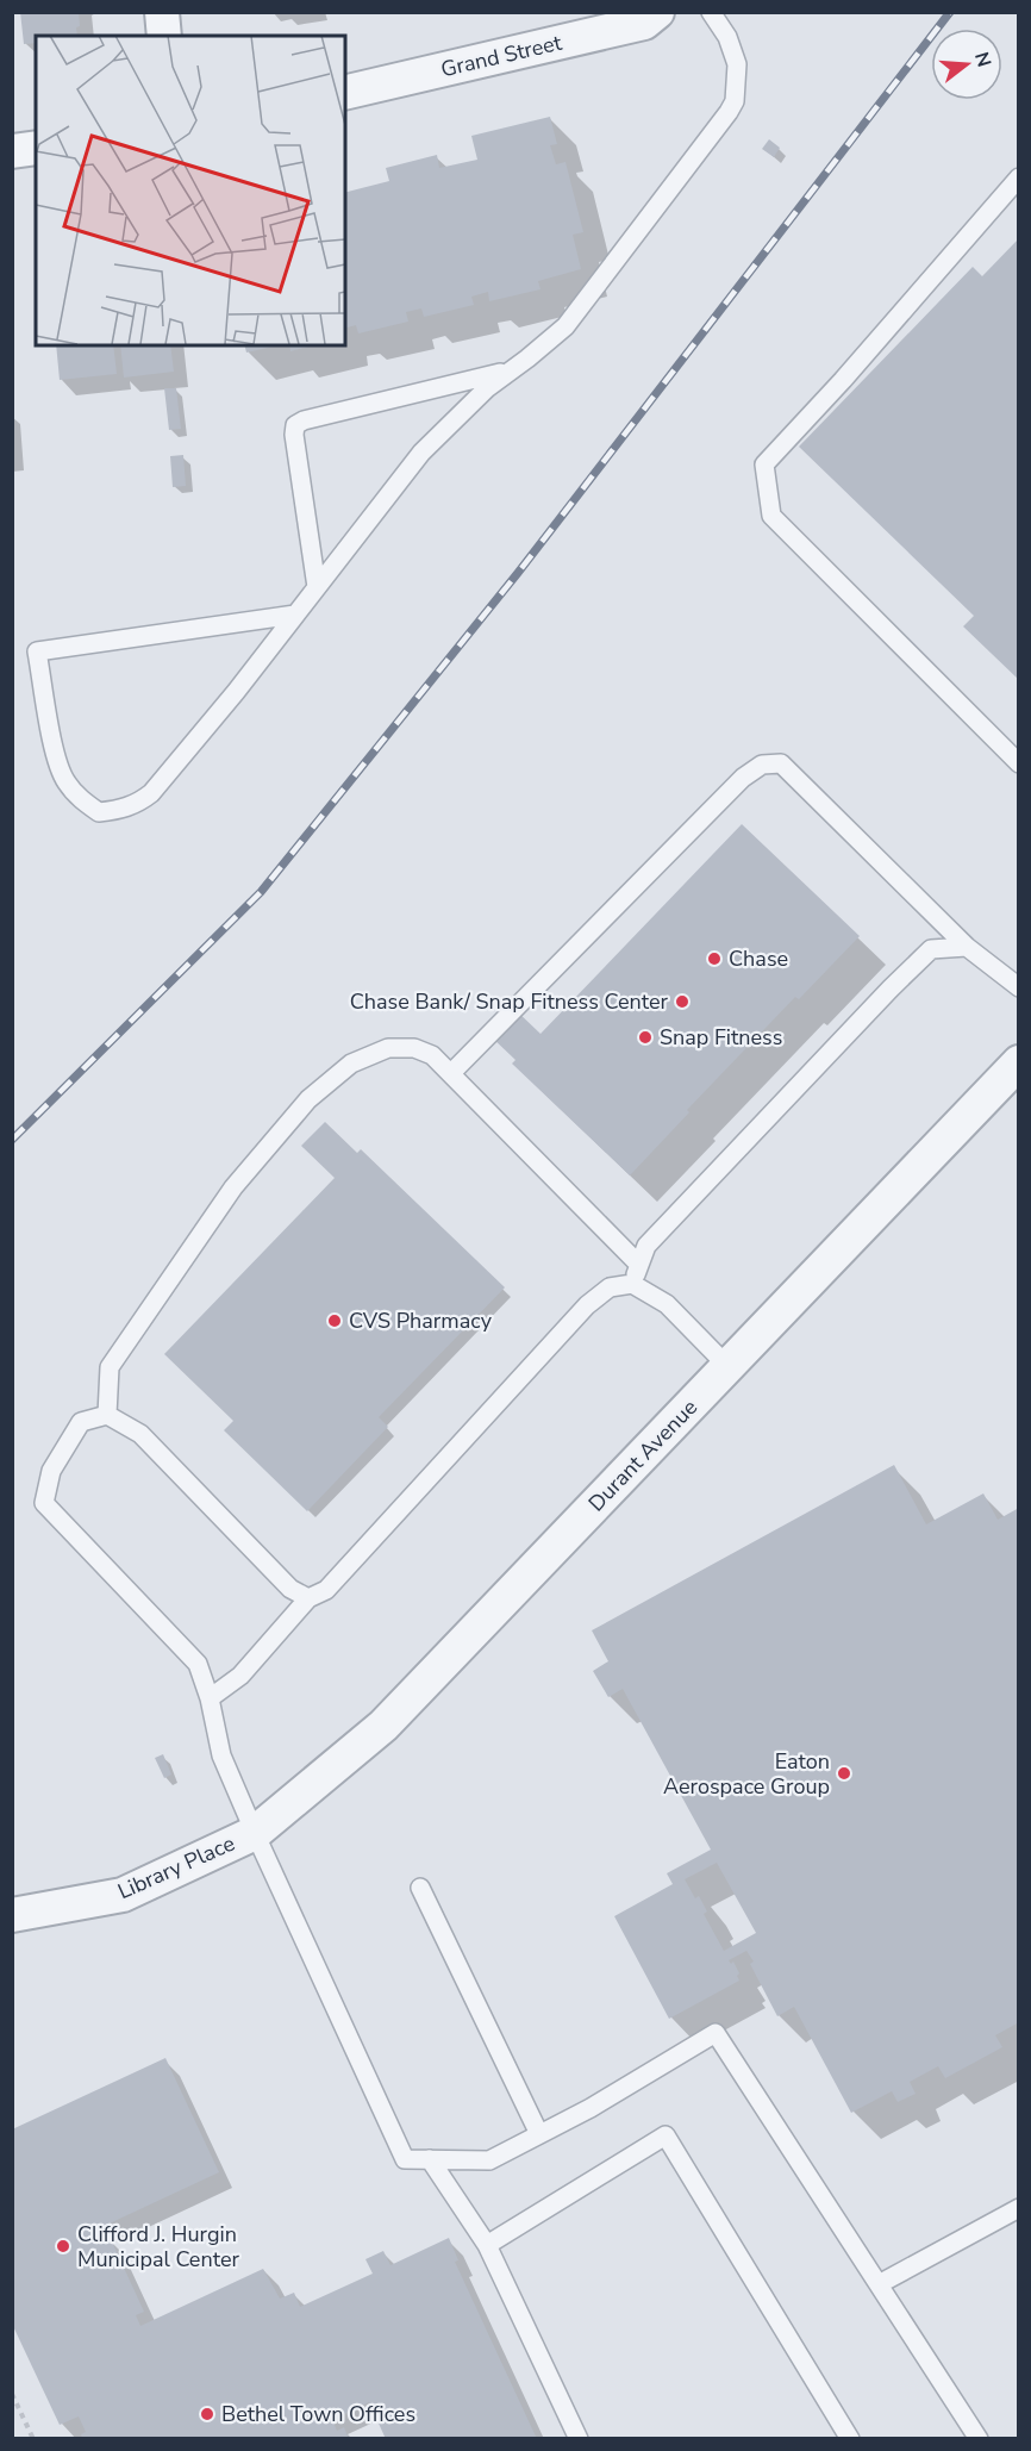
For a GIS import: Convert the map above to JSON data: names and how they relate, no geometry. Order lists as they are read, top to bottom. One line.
{"streets":{"street":["Grand Street","Durant Avenue","Library Place"]},"crossings":[["Durant Avenue","Library Place"]],"places":["Chase","Chase Bank/ Snap Fitness Center","Snap Fitness","CVS Pharmacy","Eaton Aerospace Group","Clifford J. Hurgin Municipal Center","Bethel Town Offices"],"north":"right"}
